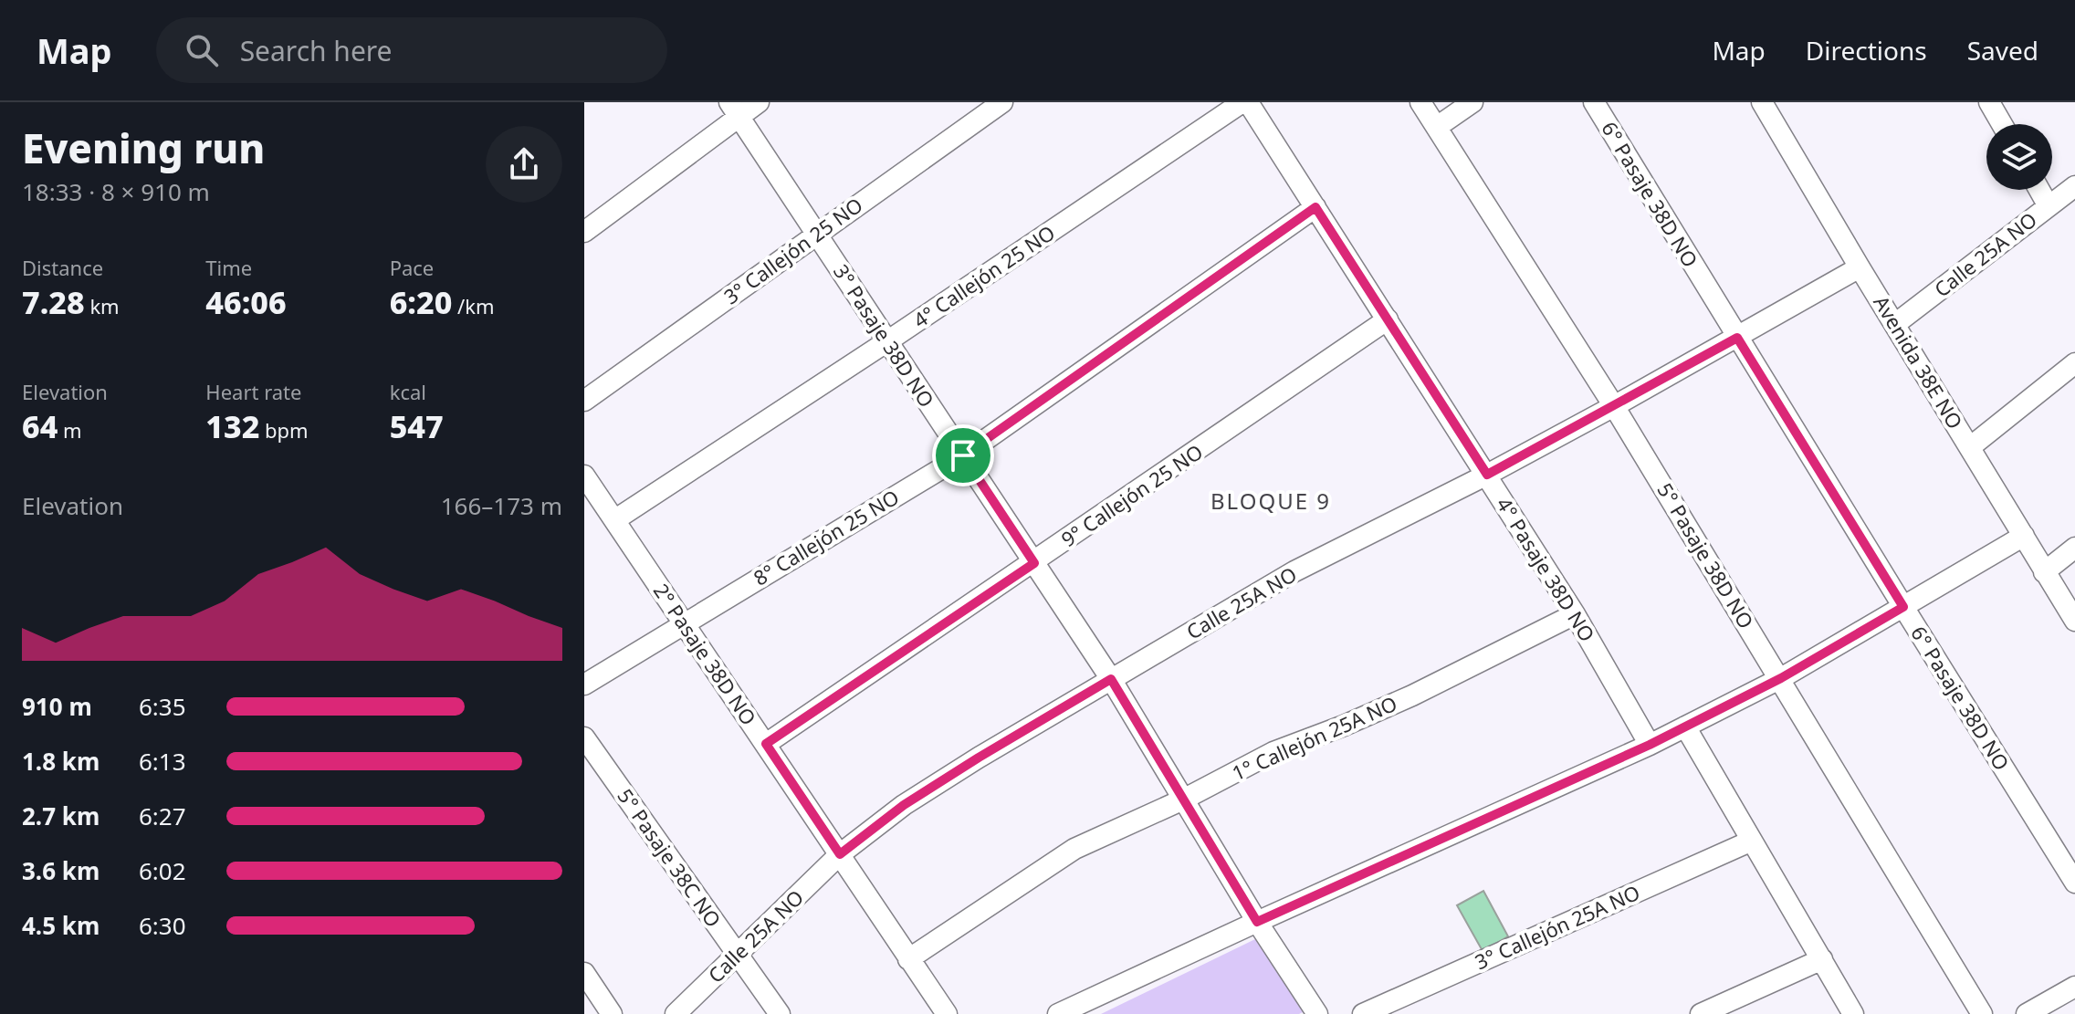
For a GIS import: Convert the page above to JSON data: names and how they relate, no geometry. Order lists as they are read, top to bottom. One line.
{"streets":{"street":["6° Pasaje 38D NO","3° Callejón 25 NO","Calle 25A NO","4° Callejón 25 NO","3° Pasaje 38D NO","Avenida 38E NO","9° Callejón 25 NO","8° Callejón 25 NO","5° Pasaje 38D NO","4° Pasaje 38D NO","2° Pasaje 38D NO","1° Callejón 25A NO","5° Pasaje 38C NO","3° Callejón 25A NO"]},"crossings":[["6° Pasaje 38D NO","Calle 25A NO"],["3° Callejón 25 NO","3° Pasaje 38D NO"],["Calle 25A NO","3° Pasaje 38D NO"],["Calle 25A NO","Avenida 38E NO"],["Calle 25A NO","5° Pasaje 38D NO"],["Calle 25A NO","4° Pasaje 38D NO"],["Calle 25A NO","2° Pasaje 38D NO"],["Calle 25A NO","5° Pasaje 38C NO"],["4° Callejón 25 NO","3° Pasaje 38D NO"],["4° Callejón 25 NO","2° Pasaje 38D NO"],["3° Pasaje 38D NO","9° Callejón 25 NO"],["3° Pasaje 38D NO","8° Callejón 25 NO"],["3° Pasaje 38D NO","1° Callejón 25A NO"],["9° Callejón 25 NO","4° Pasaje 38D NO"],["9° Callejón 25 NO","2° Pasaje 38D NO"],["8° Callejón 25 NO","4° Pasaje 38D NO"],["8° Callejón 25 NO","2° Pasaje 38D NO"],["4° Pasaje 38D NO","1° Callejón 25A NO"],["2° Pasaje 38D NO","1° Callejón 25A NO"]],"districts":["BLOQUE 9"],"page":{"header":"Map","search":"Search here","nav":["Map","Directions","Saved"],"heading":["Evening run","18:33 · 8 × 910 m"],"stats":[["Distance","7.28 km"],["Time","46:06"],["Pace","6:20 /km"],["Elevation","64 m"],["Heart rate","132 bpm"],["kcal","547"]],"chart":["Elevation","166–173 m"],"list":[{"name":"910 m","note":"6:35"},{"name":"1.8 km","note":"6:13"},{"name":"2.7 km","note":"6:27"},{"name":"3.6 km","note":"6:02"},{"name":"4.5 km","note":"6:30"}]}}
